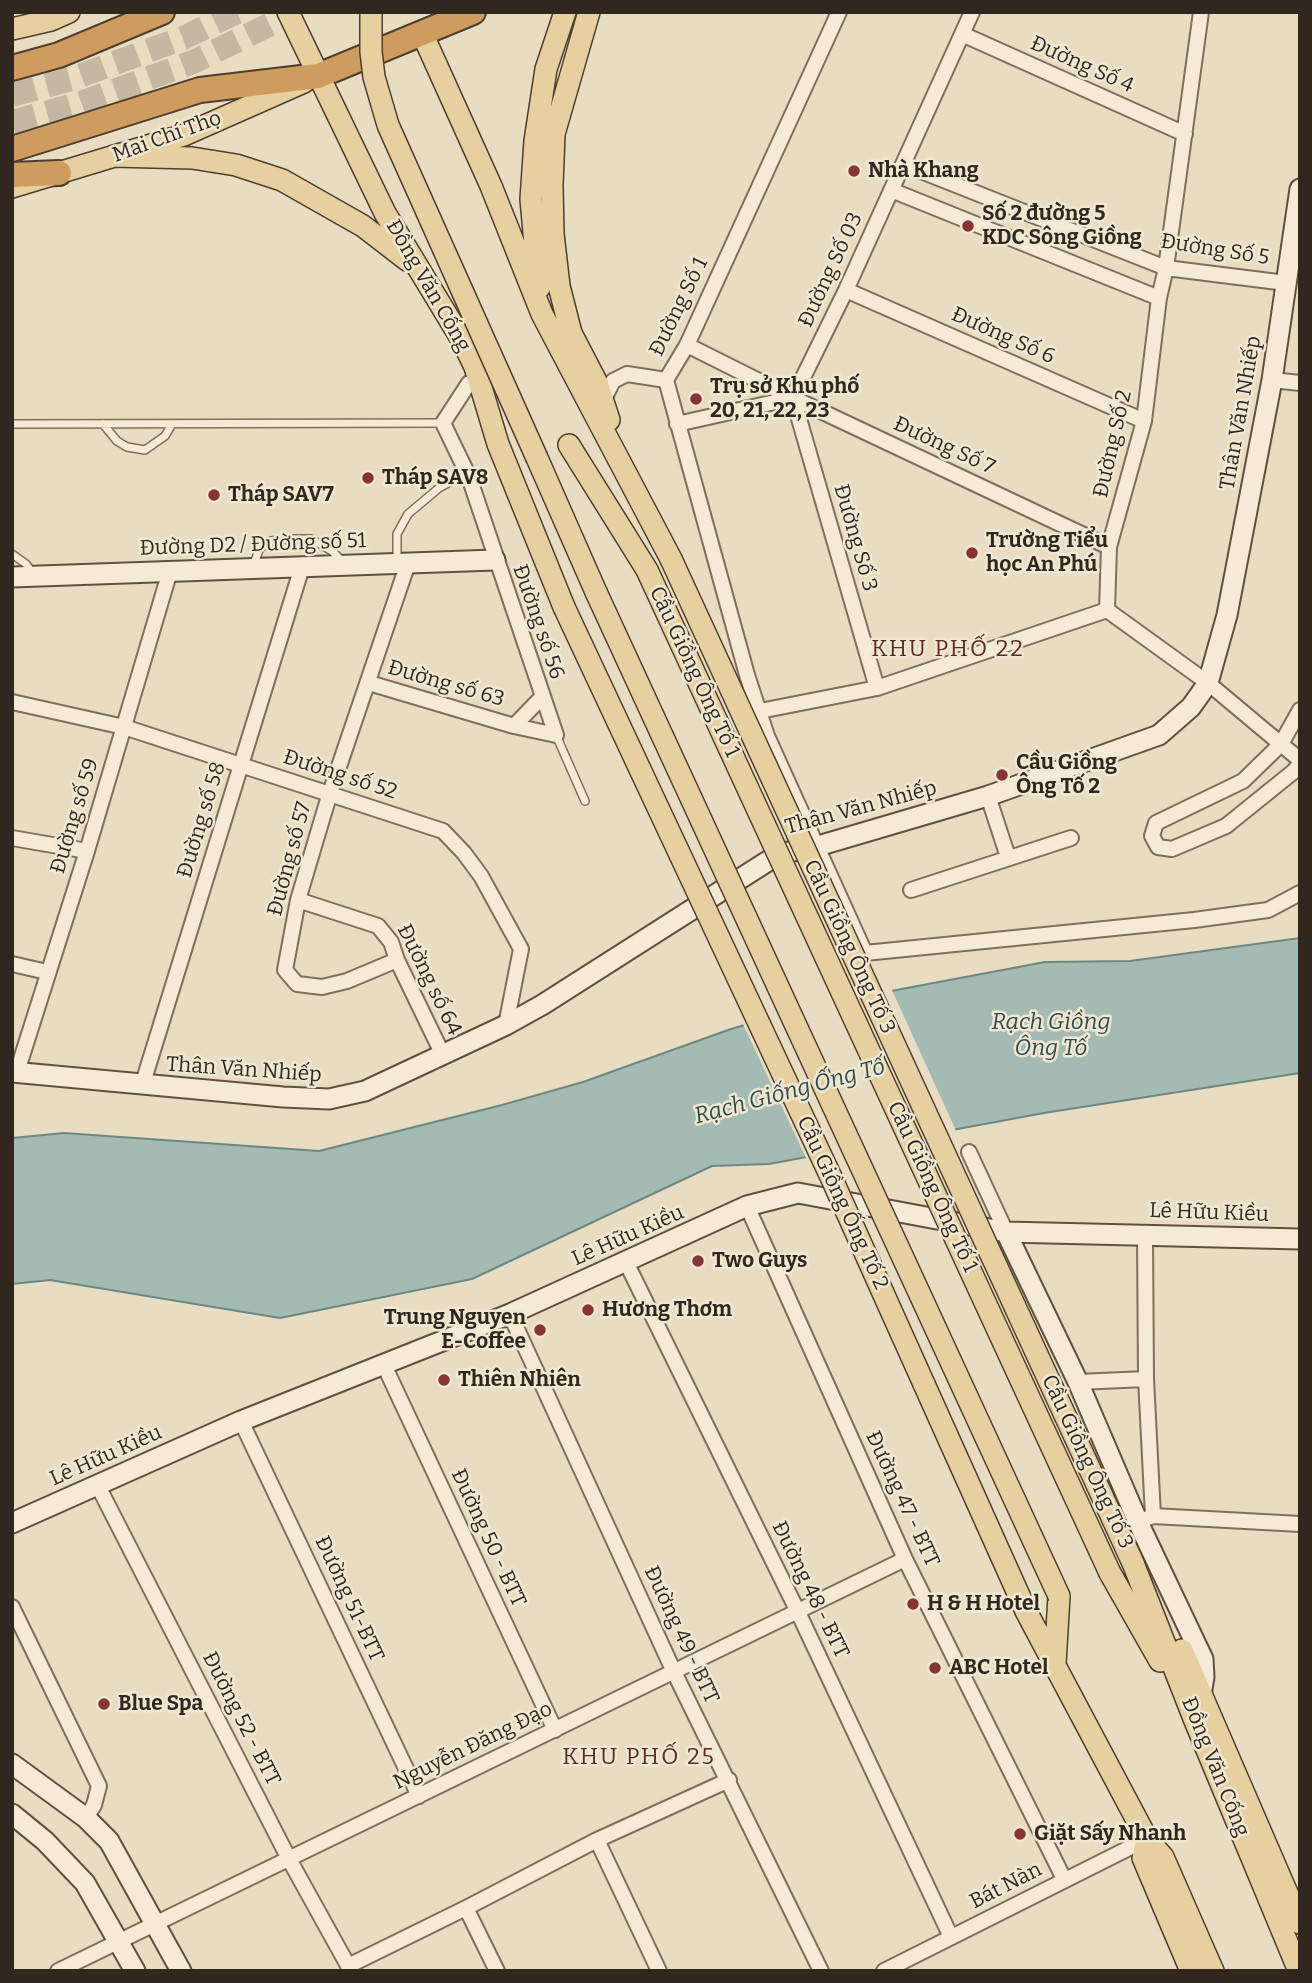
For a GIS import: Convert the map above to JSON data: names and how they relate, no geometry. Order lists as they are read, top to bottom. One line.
{"streets":{"highway":["Mai Chí Thọ"],"main road":["Đồng Văn Cống","Cầu Giồng Ông Tố 1","Cầu Giồng Ông Tố 3","Cầu Giồng Ống Tố 2"],"street":["Đường Số 4","Đường Số 5","Đường Số 03","Đường Số 1","Đường Số 6","Thân Văn Nhiếp","Đường Số 2","Đường Số 7","Đường Số 3","Đường D2 / Đường số 51","Đường số 56","Đường số 63","Đường số 52","Đường số 59","Đường số 58","Đường số 57","Đường số 64","Lê Hữu Kiều","Đường 47 - BTT","Đường 50 - BTT","Đường 48 - BTT","Đường 51-BTT","Đường 49 - BTT","Đường 52 - BTT","Nguyễn Đăng Đạo","Bát Nàn"]},"crossings":[["Đường Số 4","Đường Số 03"],["Đường Số 4","Đường Số 2"],["Mai Chí Thọ","Đồng Văn Cống"],["Đường Số 5","Đường Số 03"],["Đường Số 5","Thân Văn Nhiếp"],["Đường Số 5","Đường Số 2"],["Đường Số 03","Đường Số 6"],["Đường Số 03","Đường Số 7"],["Đường Số 03","Đường Số 3"],["Đồng Văn Cống","Cầu Giồng Ông Tố 1"],["Đồng Văn Cống","Cầu Giồng Ông Tố 3"],["Đồng Văn Cống","Cầu Giồng Ống Tố 2"],["Đường Số 1","Thân Văn Nhiếp"],["Đường Số 1","Đường Số 7"],["Đường Số 6","Đường Số 2"],["Thân Văn Nhiếp","Đường số 52"],["Thân Văn Nhiếp","Đường số 59"],["Thân Văn Nhiếp","Đường số 58"],["Thân Văn Nhiếp","Đường số 64"],["Đường Số 2","Đường Số 7"],["Đường Số 7","Đường Số 3"],["Đường D2 / Đường số 51","Đường số 56"],["Đường D2 / Đường số 51","Đường số 59"],["Đường D2 / Đường số 51","Đường số 58"],["Đường D2 / Đường số 51","Đường số 57"],["Đường số 56","Đường số 63"],["Đường số 63","Đường số 57"],["Đường số 52","Đường số 59"],["Đường số 52","Đường số 58"],["Đường số 52","Đường số 57"],["Đường số 57","Đường số 64"],["Lê Hữu Kiều","Đường 47 - BTT"],["Lê Hữu Kiều","Đường 50 - BTT"],["Lê Hữu Kiều","Đường 48 - BTT"],["Lê Hữu Kiều","Đường 51-BTT"],["Lê Hữu Kiều","Đường 49 - BTT"],["Lê Hữu Kiều","Đường 52 - BTT"],["Đường 47 - BTT","Nguyễn Đăng Đạo"],["Đường 47 - BTT","Bát Nàn"],["Đường 50 - BTT","Nguyễn Đăng Đạo"],["Đường 48 - BTT","Nguyễn Đăng Đạo"],["Đường 48 - BTT","Bát Nàn"],["Đường 51-BTT","Nguyễn Đăng Đạo"],["Đường 49 - BTT","Nguyễn Đăng Đạo"],["Đường 52 - BTT","Nguyễn Đăng Đạo"]],"districts":["KHU PHỐ 22","KHU PHỐ 25"],"water":["Rạch Giồng Ông Tố","Rạch Giống Ống Tố"],"places":["Nhà Khang","Số 2 đường 5 KDC Sông Giồng","Trụ sở Khu phố 20, 21, 22, 23","Tháp SAV8","Tháp SAV7","Trường Tiểu học An Phú","Cầu Giồng Ông Tố 2","Two Guys","Hương Thơm","Trung Nguyen E-Coffee","Thiên Nhiên","H & H Hotel","ABC Hotel","Blue Spa","Giặt Sấy Nhanh"]}
